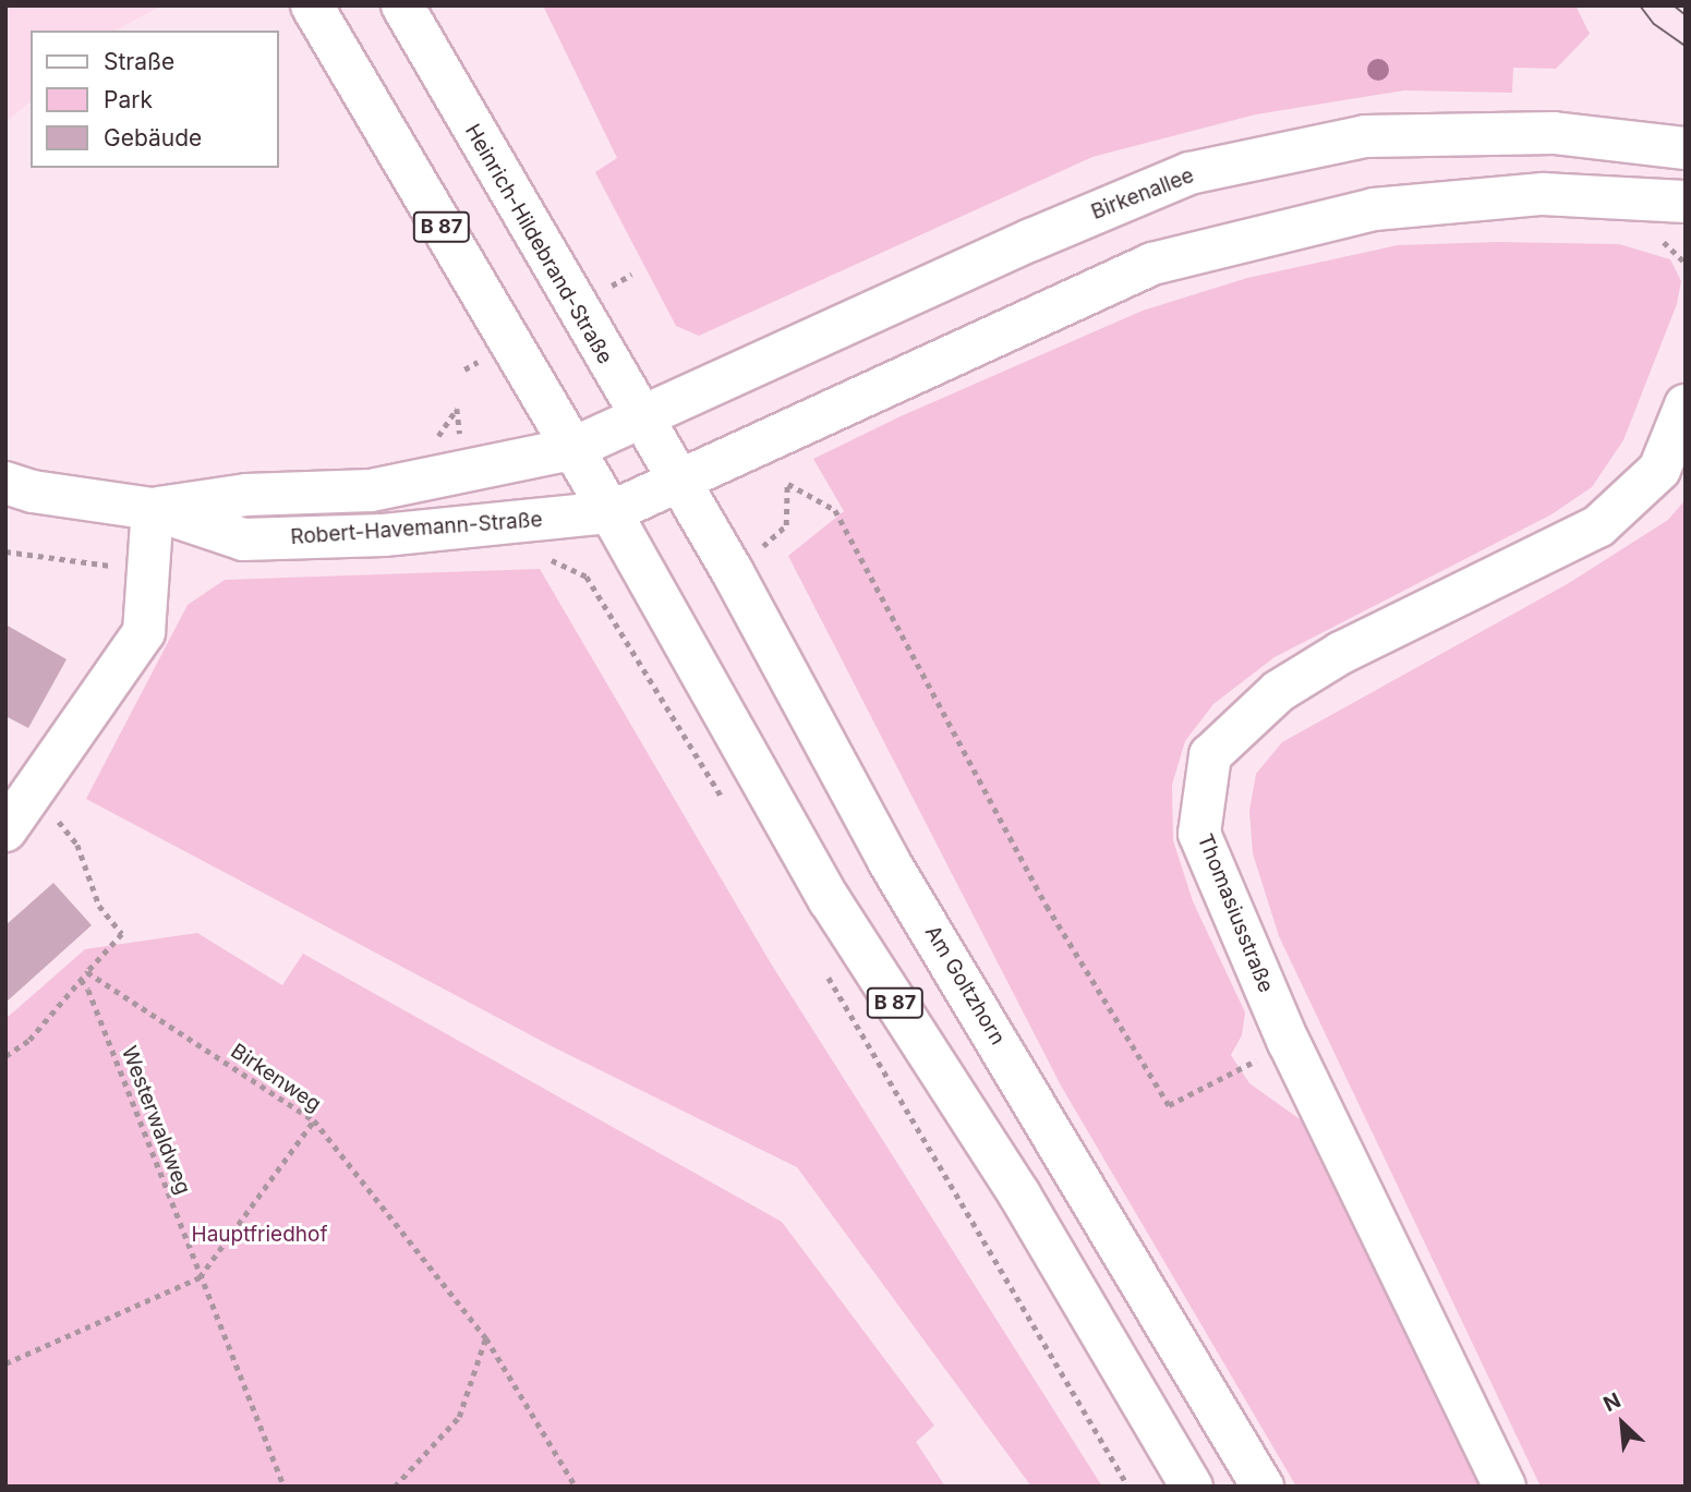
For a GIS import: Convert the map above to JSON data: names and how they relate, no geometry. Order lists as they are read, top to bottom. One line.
{"streets":{"street":["Birkenallee","B 87","Heinrich-Hildebrand-Straße","Robert-Havemann-Straße","Thomasiusstraße","Am Goltzhorn"],"path":["Birkenweg","Westerwaldweg"]},"crossings":[["Birkenallee","Heinrich-Hildebrand-Straße"],["Birkenallee","Robert-Havemann-Straße"],["B 87","Robert-Havemann-Straße"],["Heinrich-Hildebrand-Straße","Robert-Havemann-Straße"],["Heinrich-Hildebrand-Straße","Am Goltzhorn"],["Robert-Havemann-Straße","Am Goltzhorn"]],"parks":["Hauptfriedhof"],"legend":["Straße","Park","Gebäude"],"north":"top left"}
